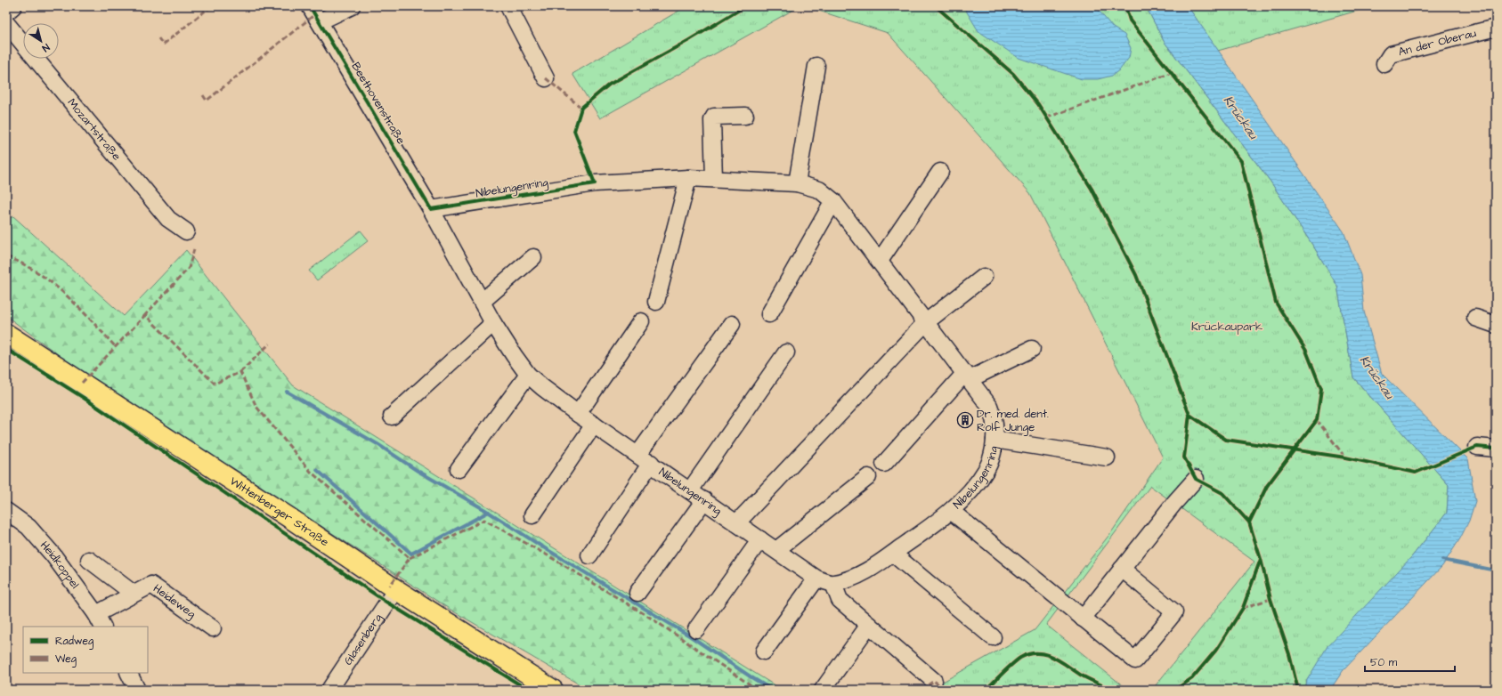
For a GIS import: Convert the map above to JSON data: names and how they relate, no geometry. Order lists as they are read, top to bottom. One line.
{"streets":{"main road":["Wittenberger Straße"],"street":["An der Oberau","Beethovenstraße","Mozartstraße","Nibelungenring","Heidkoppel","Heideweg","Glasenberg"]},"crossings":[["Beethovenstraße","Nibelungenring"],["Wittenberger Straße","Glasenberg"],["Heidkoppel","Heideweg"]],"water":["Krückau"],"parks":["Krückaupark"],"places":{"building":["Dr. med. dent. Rolf Junge"]},"legend":["Radweg","Weg"],"scale_bar":"50 m","north":"bottom right"}
